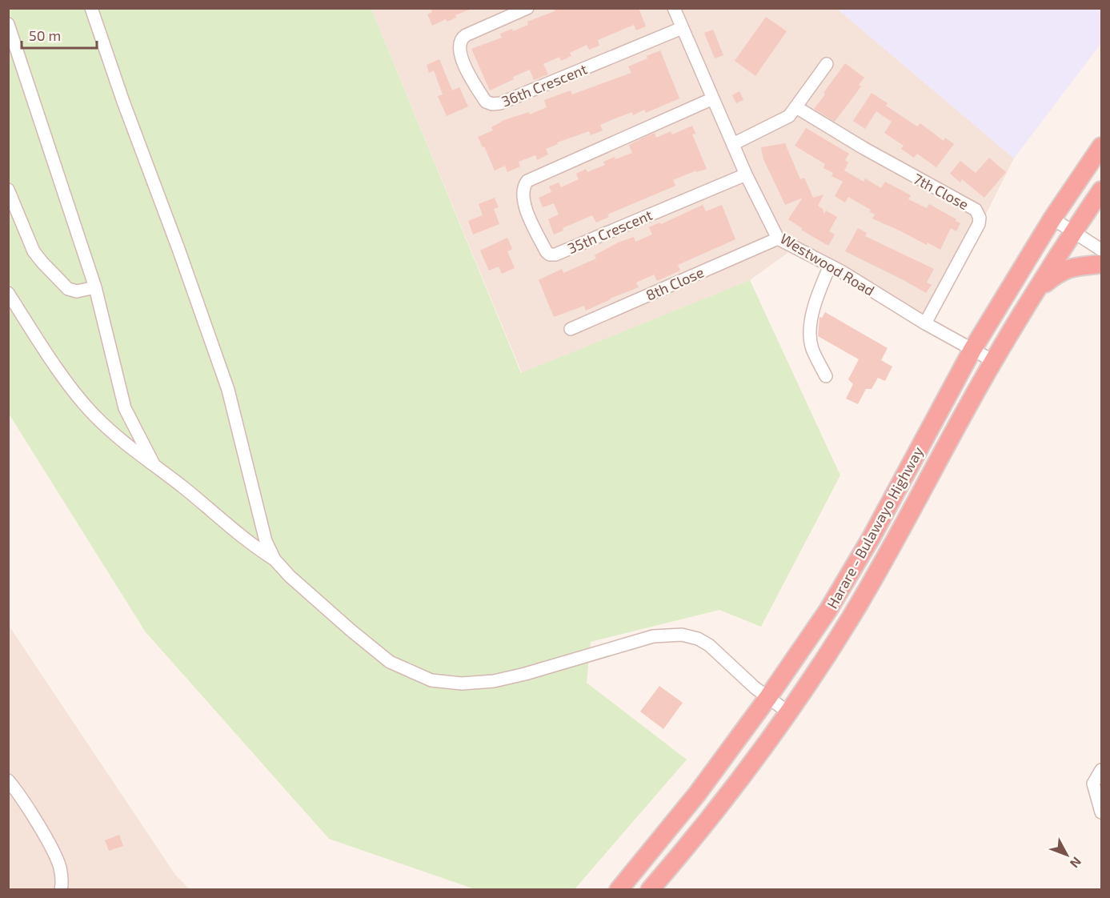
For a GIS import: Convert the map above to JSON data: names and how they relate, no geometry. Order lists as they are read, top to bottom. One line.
{"streets":{"highway":["Harare - Bulawayo Highway"],"street":["36th Crescent","7th Close","35th Crescent","Westwood Road","8th Close"]},"crossings":[["36th Crescent","Westwood Road"],["7th Close","Westwood Road"],["35th Crescent","Westwood Road"],["Westwood Road","8th Close"],["Westwood Road","Harare - Bulawayo Highway"]],"scale_bar":"50 m","north":"bottom right"}
